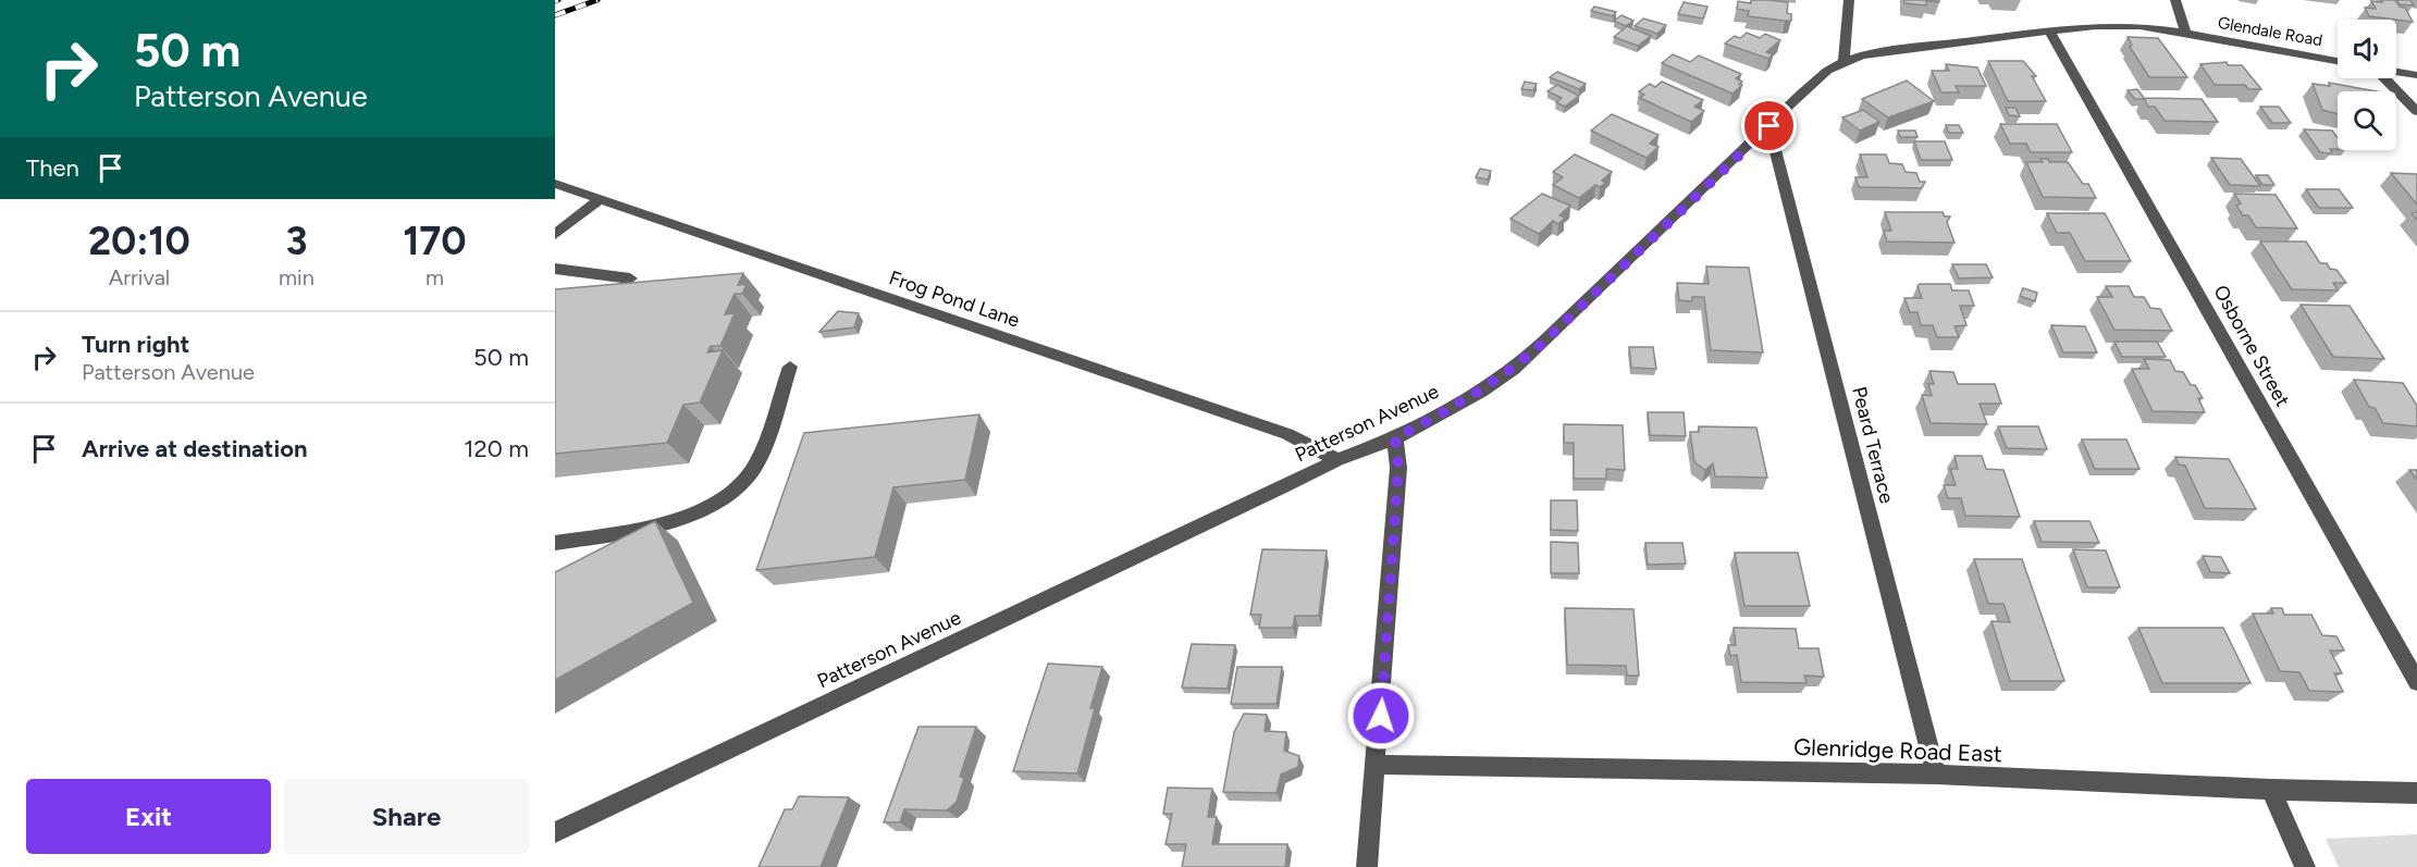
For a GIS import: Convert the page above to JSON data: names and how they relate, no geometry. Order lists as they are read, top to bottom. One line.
{"streets":{"street":["Glendale Road","Frog Pond Lane","Osborne Street","Patterson Avenue","Peard Terrace","Glenridge Road East"]},"crossings":[["Glendale Road","Patterson Avenue"],["Frog Pond Lane","Patterson Avenue"],["Osborne Street","Patterson Avenue"],["Patterson Avenue","Peard Terrace"],["Peard Terrace","Glenridge Road East"]],"page":{"turn":["50 m","Patterson Avenue"],"then":"Then","eta":["20:10","Arrival","3","min","170","m"],"list":[{"name":"Turn right","note":"Patterson Avenue","value":"50 m"},{"name":"Arrive at destination","value":"120 m"}],"buttons":["Exit","Share"]}}
